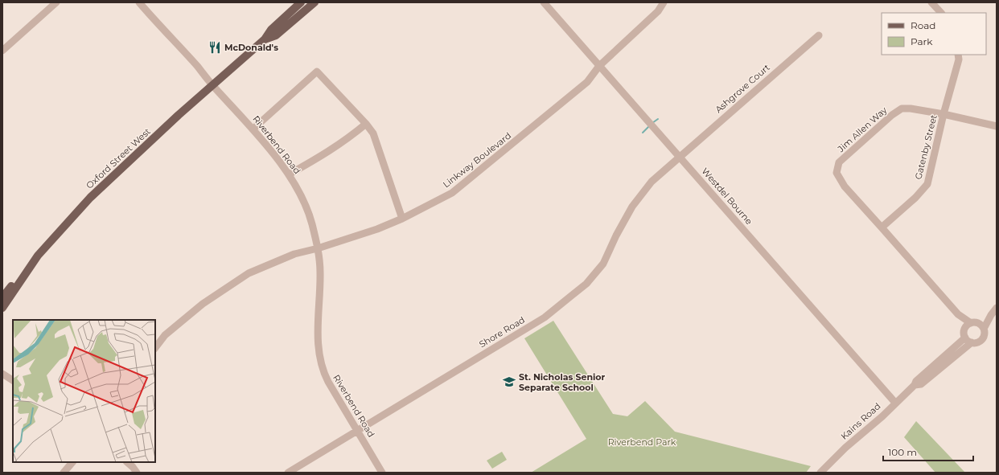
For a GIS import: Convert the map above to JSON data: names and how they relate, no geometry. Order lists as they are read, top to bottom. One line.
{"streets":{"main road":["Oxford Street West"],"street":["Ashgrove Court","Jim Allen Way","Riverbend Road","Gatenby Street","Linkway Boulevard","Westdel Bourne","Shore Road","Kains Road"]},"crossings":[["Ashgrove Court","Westdel Bourne"],["Ashgrove Court","Shore Road"],["Jim Allen Way","Gatenby Street"],["Jim Allen Way","Kains Road"],["Riverbend Road","Oxford Street West"],["Riverbend Road","Linkway Boulevard"],["Riverbend Road","Shore Road"],["Linkway Boulevard","Westdel Bourne"],["Westdel Bourne","Shore Road"],["Westdel Bourne","Kains Road"]],"parks":["Riverbend Park"],"places":{"restaurant":["McDonald's"],"school or university":["St. Nicholas Senior Separate School"]},"legend":["Road","Park"],"scale_bar":"100 m"}
